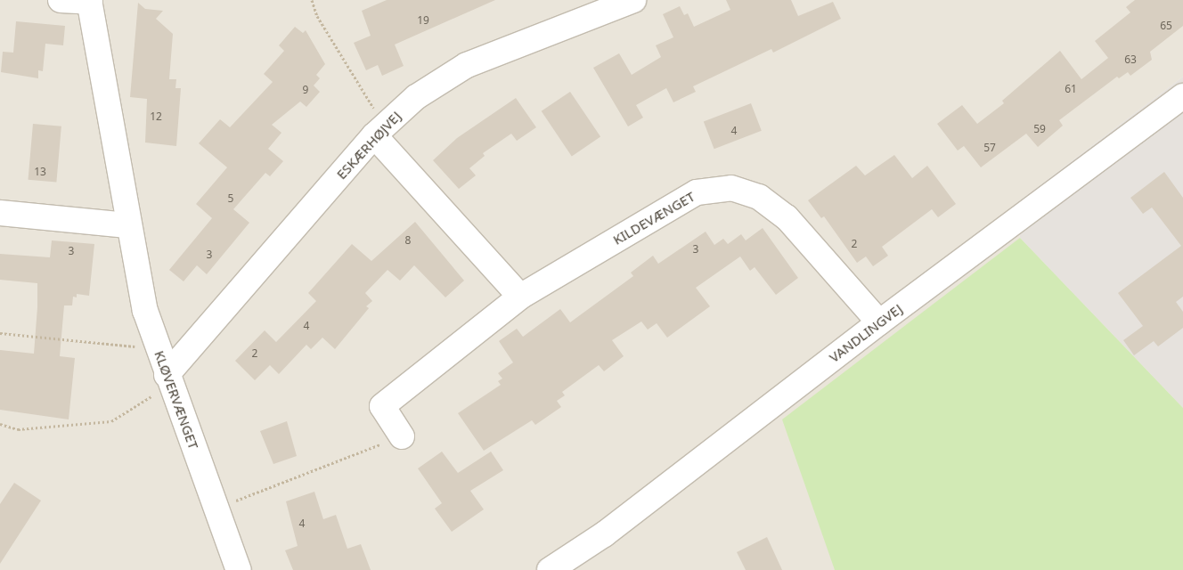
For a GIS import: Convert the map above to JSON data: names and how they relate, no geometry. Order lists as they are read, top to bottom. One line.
{"streets":{"street":["ESKÆRHØJVEJ","KILDEVÆNGET","VANDLINGVEJ","KLØVERVÆNGET"]},"crossings":[["ESKÆRHØJVEJ","KLØVERVÆNGET"],["KILDEVÆNGET","VANDLINGVEJ"]],"house_numbers":["19","65","63","61","9","12","59","4","57","13","5","8","2","3","3","3","4","2","4"]}
